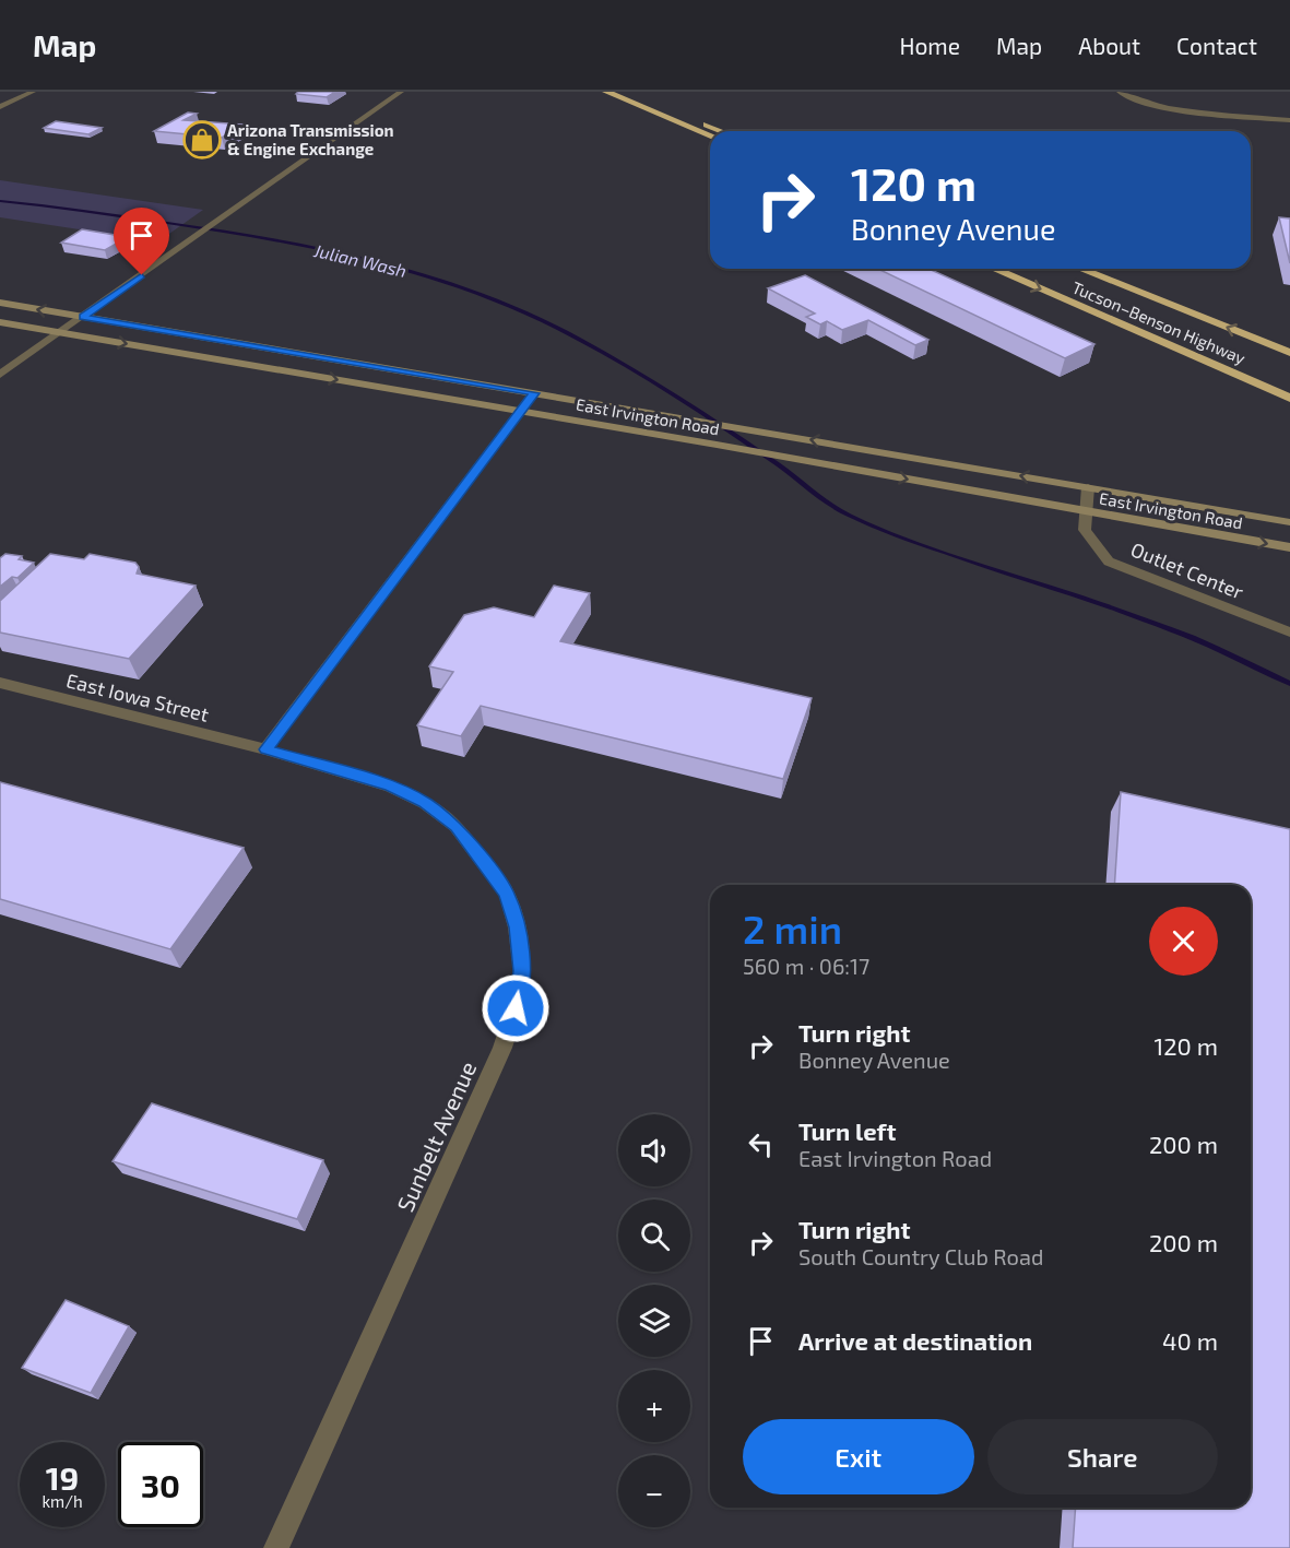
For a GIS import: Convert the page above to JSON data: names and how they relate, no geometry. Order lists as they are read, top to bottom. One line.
{"streets":{"highway":["Tucson–Benson Highway"],"main road":["East Irvington Road"],"street":["Outlet Center","East Iowa Street","Sunbelt Avenue"]},"crossings":[["East Irvington Road","Outlet Center"],["East Iowa Street","Sunbelt Avenue"]],"water":["Julian Wash"],"places":{"shop":["Arizona Transmission & Engine Exchange"]},"page":{"header":"Map","nav":["Home","Map","About","Contact"],"turn":["120 m","Bonney Avenue"],"heading":["2 min","560 m · 06:17"],"list":[{"name":"Turn right","note":"Bonney Avenue","value":"120 m"},{"name":"Turn left","note":"East Irvington Road","value":"200 m"},{"name":"Turn right","note":"South Country Club Road","value":"200 m"},{"name":"Arrive at destination","value":"40 m"}],"map_buttons":["+","−"],"buttons":["Exit","Share"],"speed":"19 km/h","limit":"30"}}
